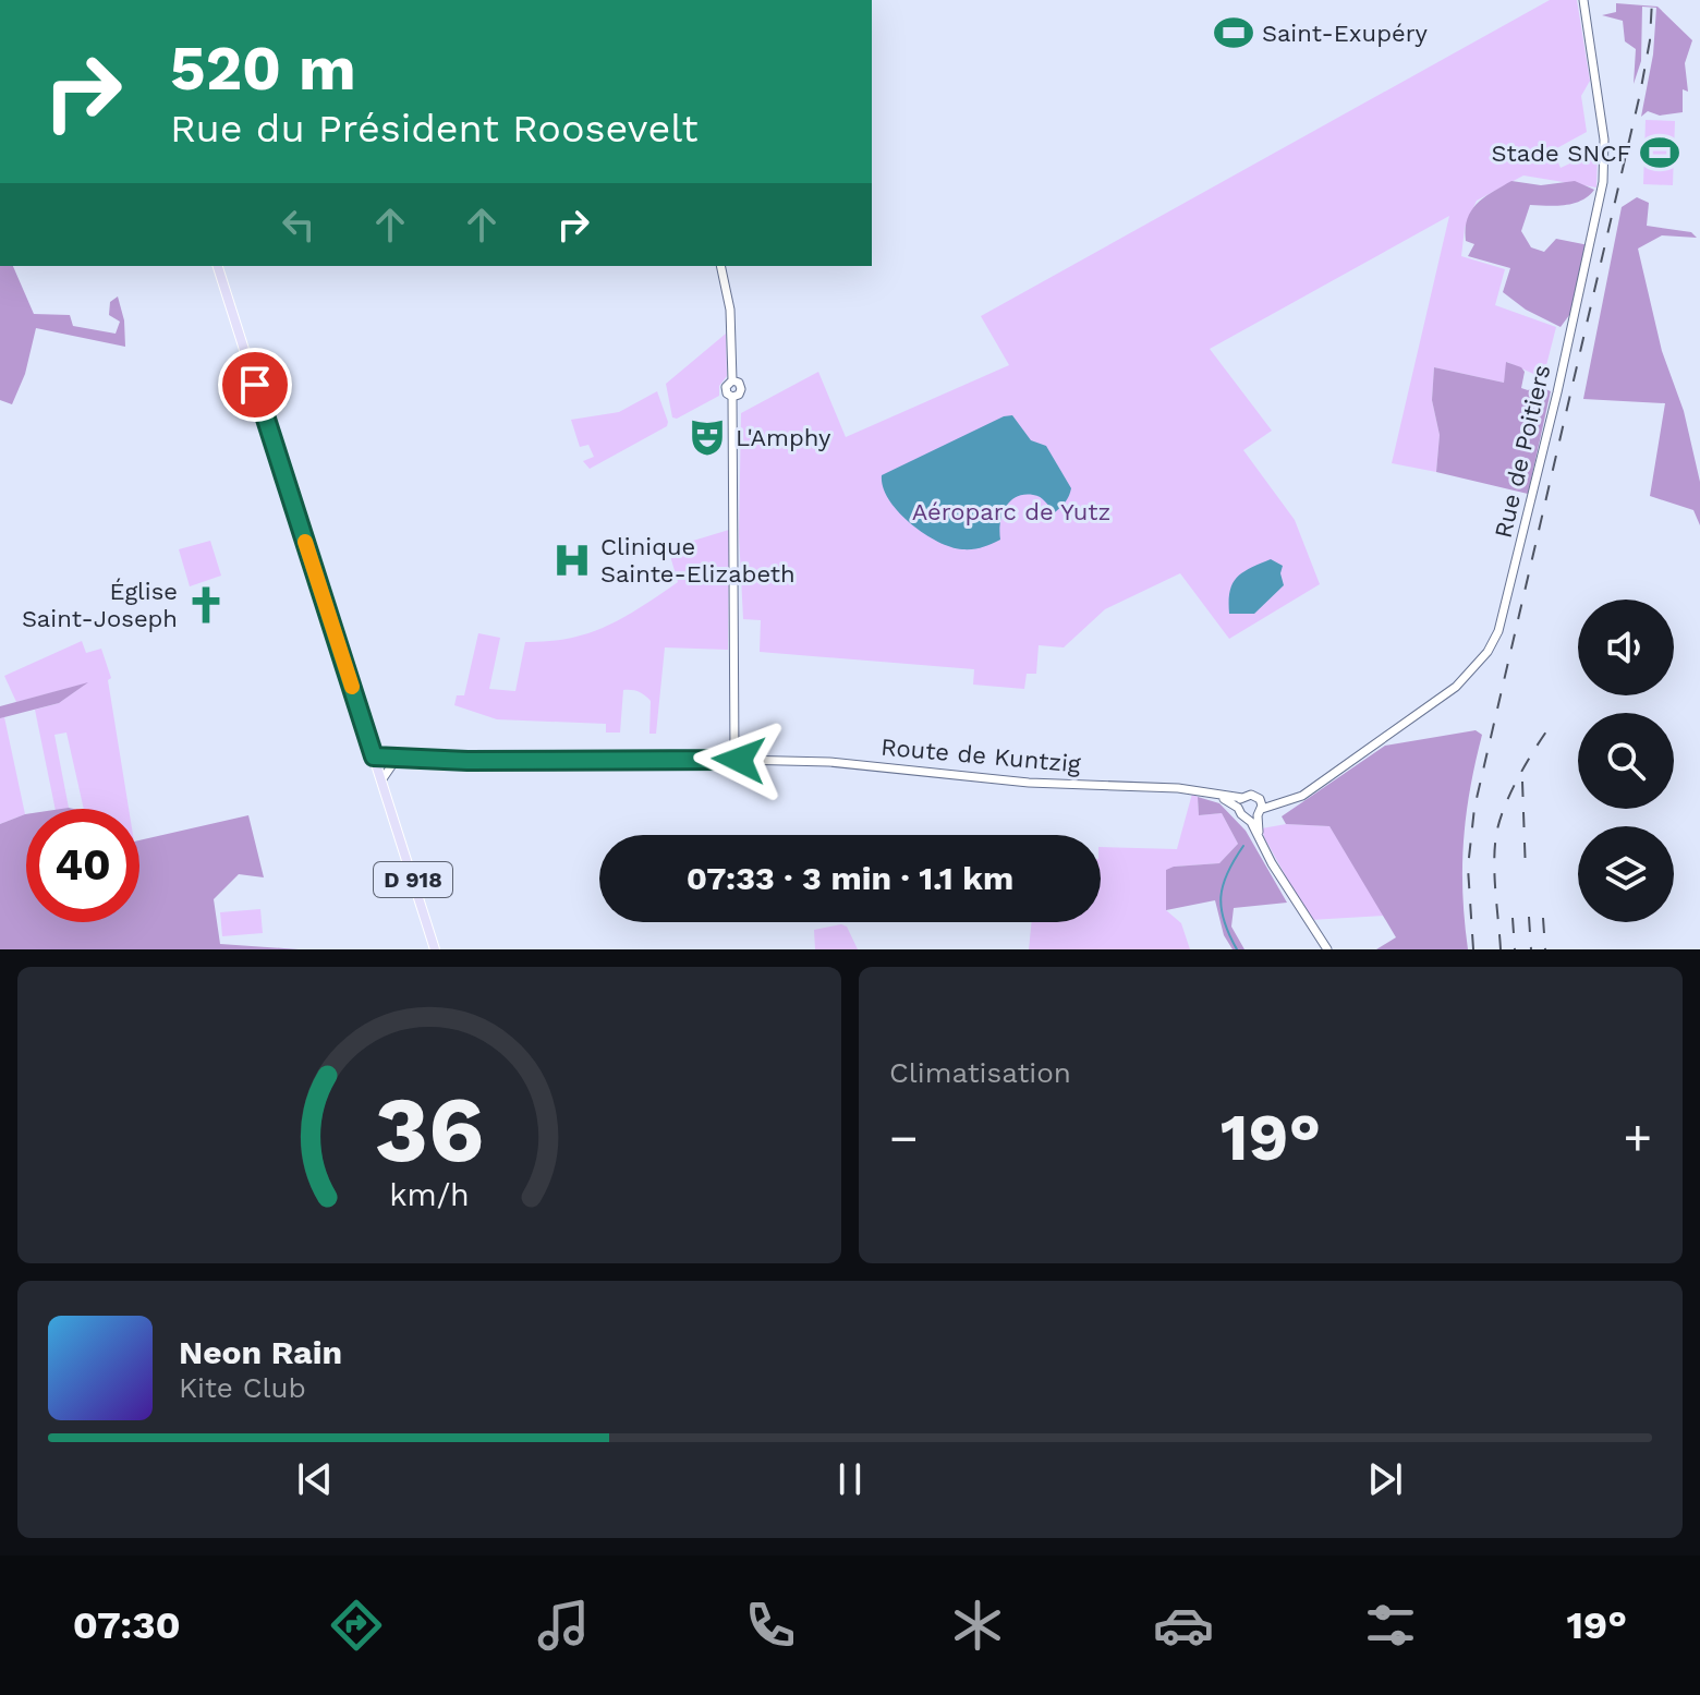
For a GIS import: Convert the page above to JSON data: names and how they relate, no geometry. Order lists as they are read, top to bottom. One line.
{"streets":{"main road":["D 918"],"street":["Rue de Poitiers","Route de Kuntzig"]},"crossings":[["Rue de Poitiers","Route de Kuntzig"],["Route de Kuntzig","D 918"]],"parks":["Aéroparc de Yutz"],"places":{"sports":["Saint-Exupéry","Stade SNCF"],"theatre":["L'Amphy"],"hospital":["Clinique Sainte-Elizabeth"],"church":["Église Saint-Joseph"]},"page":{"turn":["520 m","Rue du Président Roosevelt"],"limit":"40","trip":"07:33 · 3 min · 1.1 km","tile":"Climatisation","heat":["−","19°","+"],"song":["Neon Rain","Kite Club"],"tabs":["07:30","19°"],"gauge":["36","km/h"]}}
